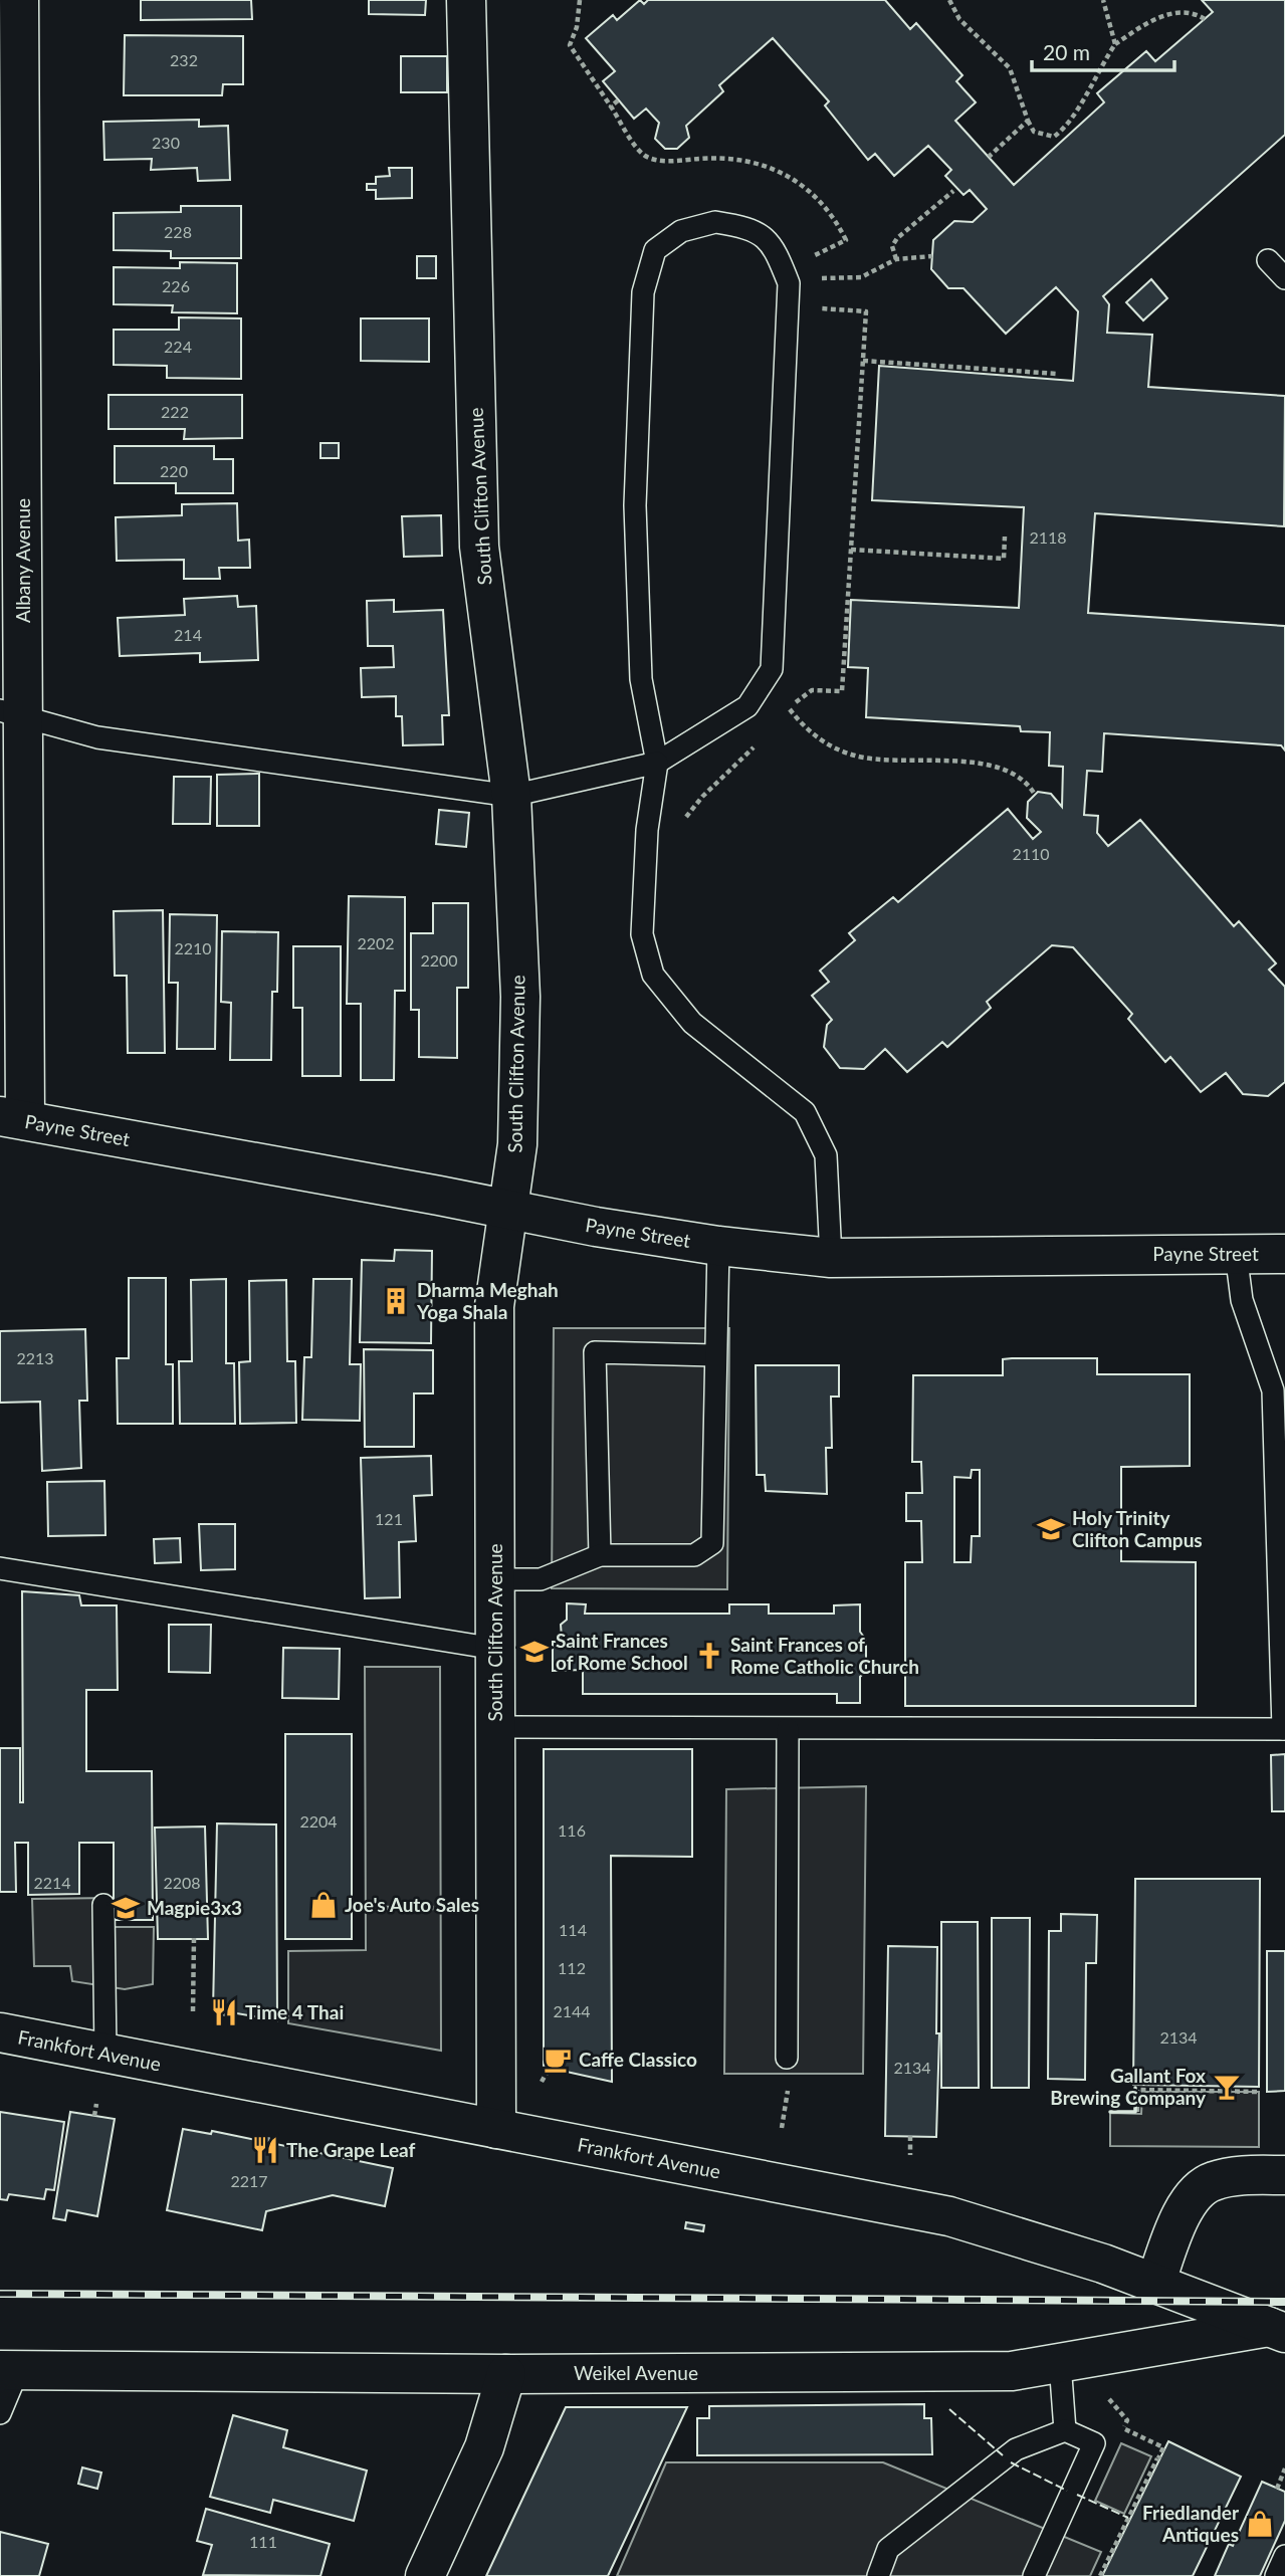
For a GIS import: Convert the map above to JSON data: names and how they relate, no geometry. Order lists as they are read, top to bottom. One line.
{"streets":{"street":["South Clifton Avenue","Albany Avenue","Payne Street","Frankfort Avenue","Weikel Avenue"]},"crossings":[["South Clifton Avenue","Payne Street"],["South Clifton Avenue","Frankfort Avenue"],["Albany Avenue","Payne Street"],["Frankfort Avenue","Weikel Avenue"]],"places":{"building":["Dharma Meghah Yoga Shala"],"school or university":["Holy Trinity Clifton Campus","Saint Frances of Rome School","Magpie3x3"],"church":["Saint Frances of Rome Catholic Church"],"shop":["Joe's Auto Sales","Friedlander Antiques"],"restaurant":["Time 4 Thai","The Grape Leaf"],"cafe":["Caffe Classico"],"bar":["Gallant Fox Brewing Company"]},"house_numbers":["232","230","228","226","224","222","220","2118","214","2110","2202","2210","2200","2213","121","2204","116","2214","2208","114","112","2144","2134","2134","2217","111"],"scale_bar":"20 m"}
